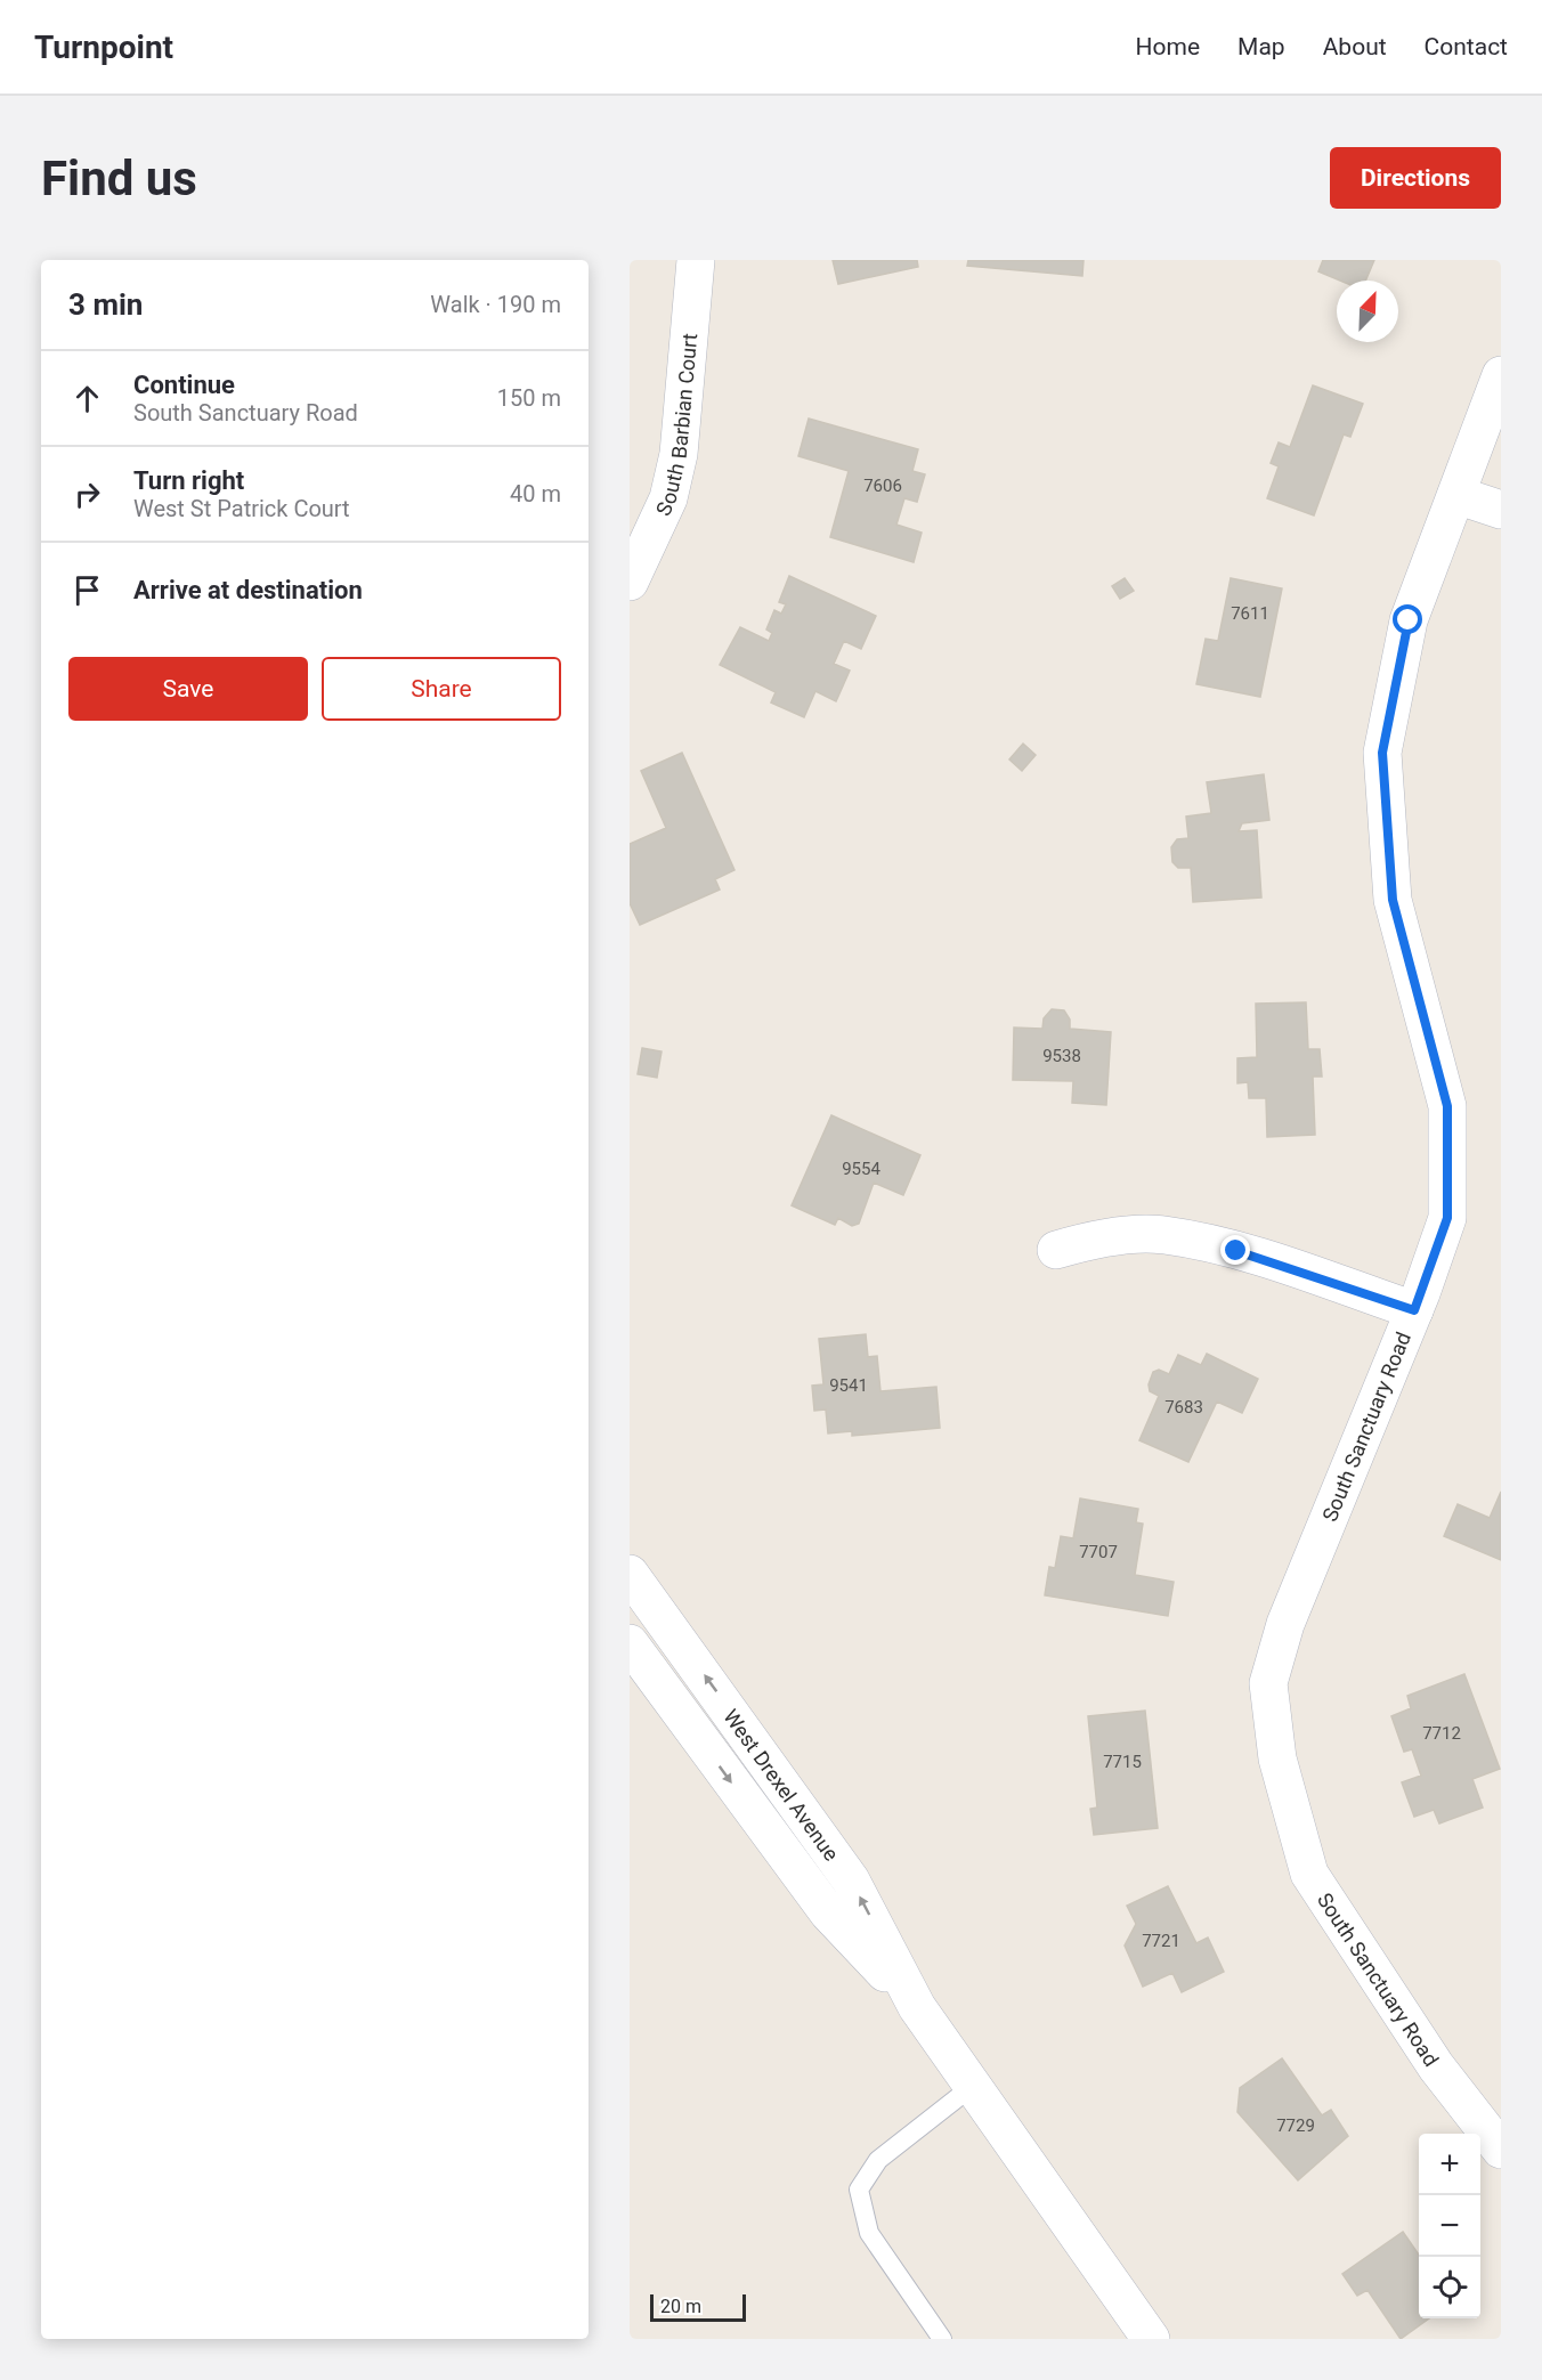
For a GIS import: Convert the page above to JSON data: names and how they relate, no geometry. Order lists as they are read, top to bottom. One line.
{"streets":{"street":["South Barbian Court","South Sanctuary Road","West Drexel Avenue"]},"house_numbers":["7606","7611","9538","9554","9541","7683","7707","7712","7715","7721","7729"],"scale_bar":"20 m","north":"top right","page":{"header":"Turnpoint","nav":["Home","Map","About","Contact"],"buttons":["Directions",["Save","Share"]],"title":"Find us","heading":["3 min","Walk · 190 m"],"list":[["Continue","South Sanctuary Road","150 m"],["Turn right","West St Patrick Court","40 m"],"Arrive at destination"],"map_buttons":["+","−"],"scale":"20 m"}}
